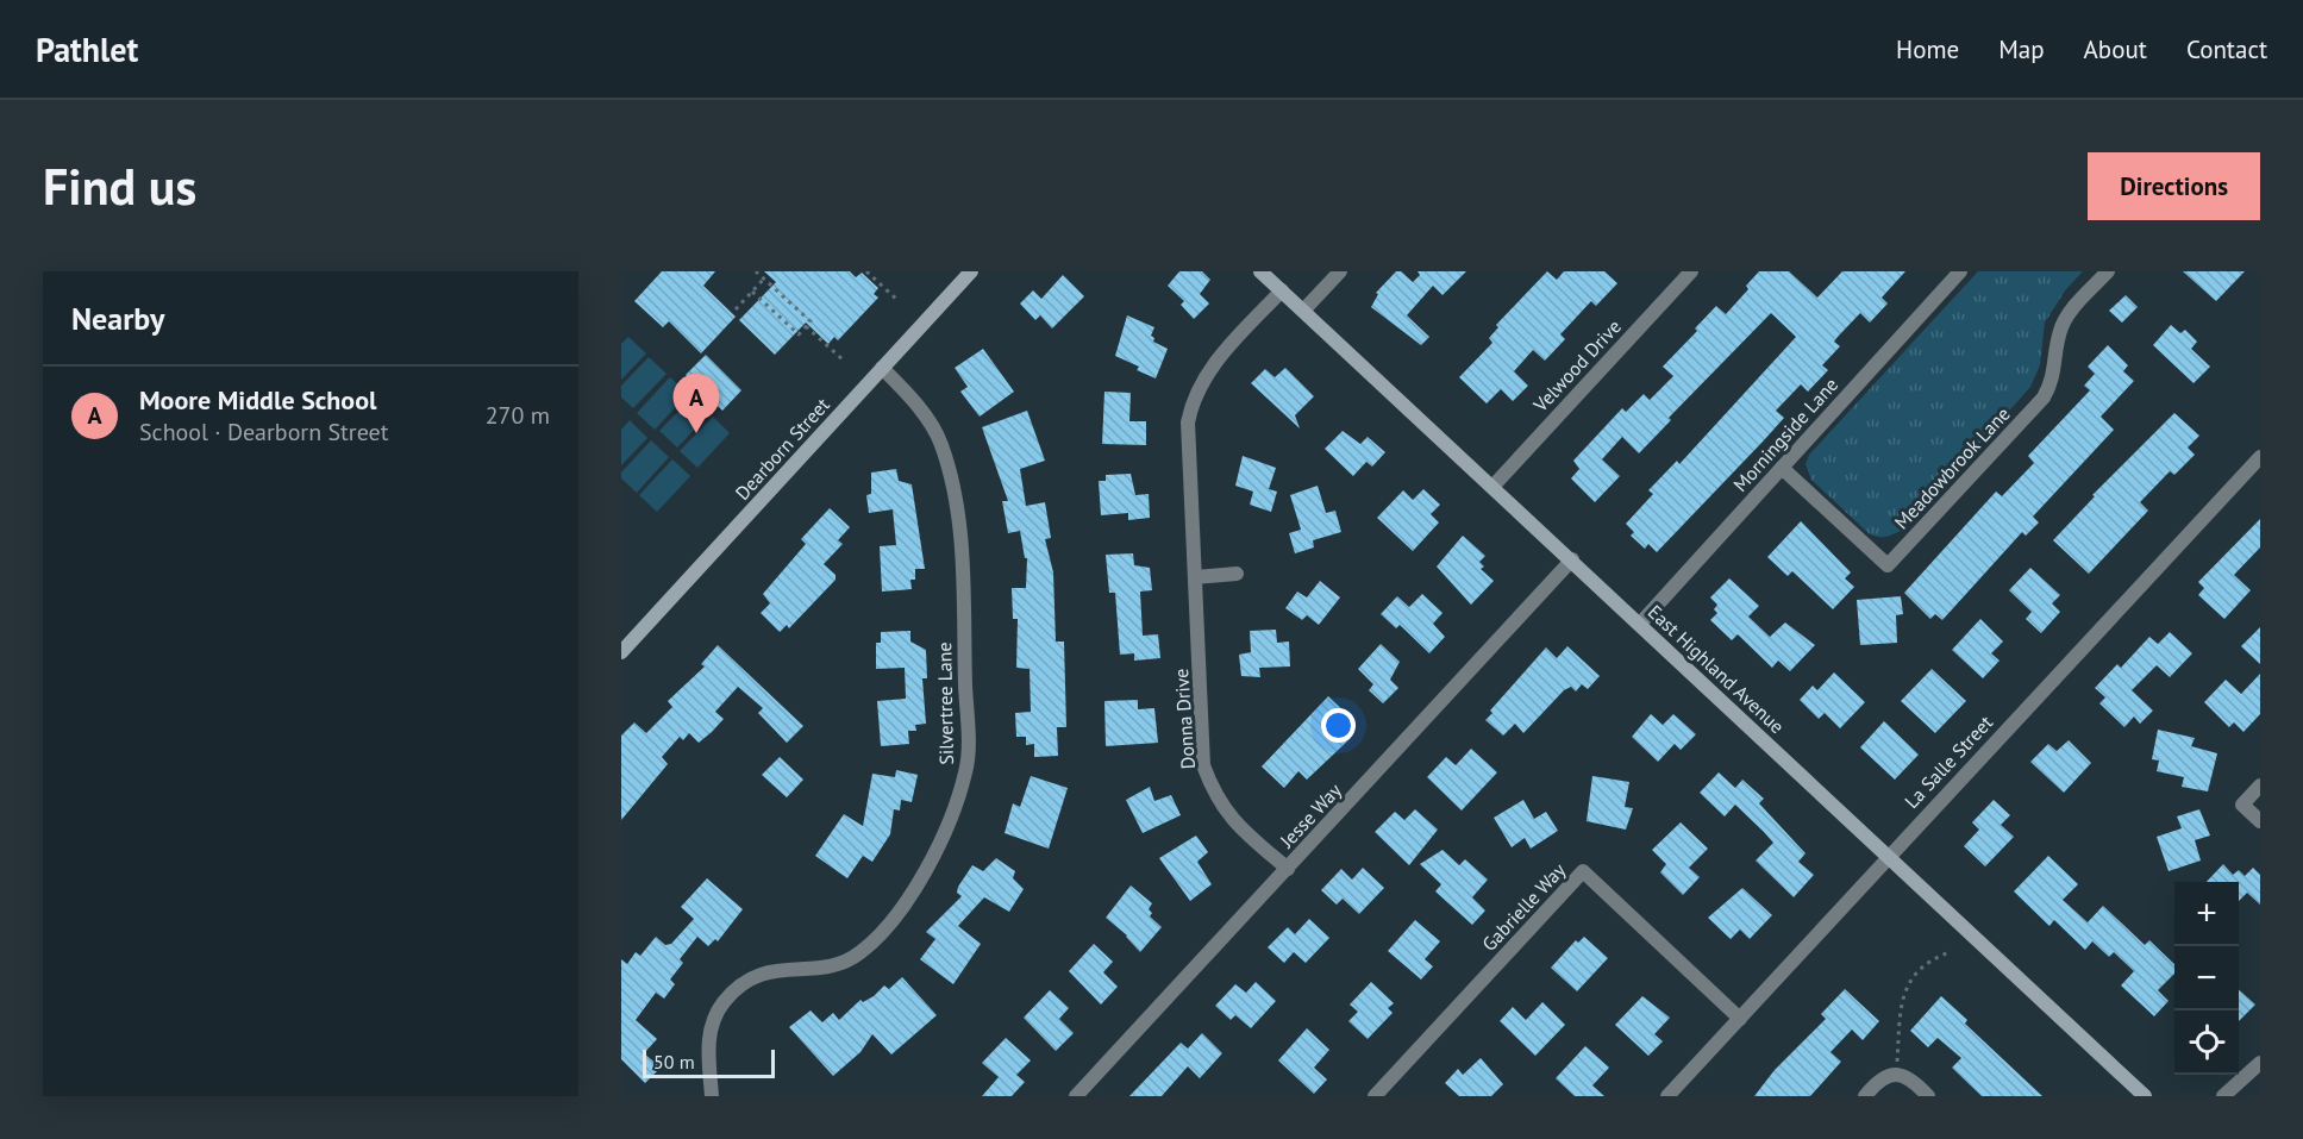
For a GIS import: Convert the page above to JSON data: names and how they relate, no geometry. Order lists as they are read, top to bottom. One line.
{"streets":{"street":["Velwood Drive","Morningside Lane","Dearborn Street","Meadowbrook Lane","East Highland Avenue","Silvertree Lane","Donna Drive","La Salle Street","Jesse Way","Gabrielle Way"]},"crossings":[["Velwood Drive","East Highland Avenue"],["Morningside Lane","Meadowbrook Lane"],["Morningside Lane","East Highland Avenue"],["Dearborn Street","Silvertree Lane"],["East Highland Avenue","Donna Drive"],["East Highland Avenue","La Salle Street"],["East Highland Avenue","Jesse Way"],["Donna Drive","Jesse Way"],["La Salle Street","Gabrielle Way"]],"scale_bar":"50 m","page":{"header":"Pathlet","nav":["Home","Map","About","Contact"],"buttons":"Directions","title":"Find us","heading":"Nearby","list":[{"mark":"A","name":"Moore Middle School","note":"School · Dearborn Street","value":"270 m"}],"pins":"A","map_buttons":["+","−"],"scale":"50 m"}}
